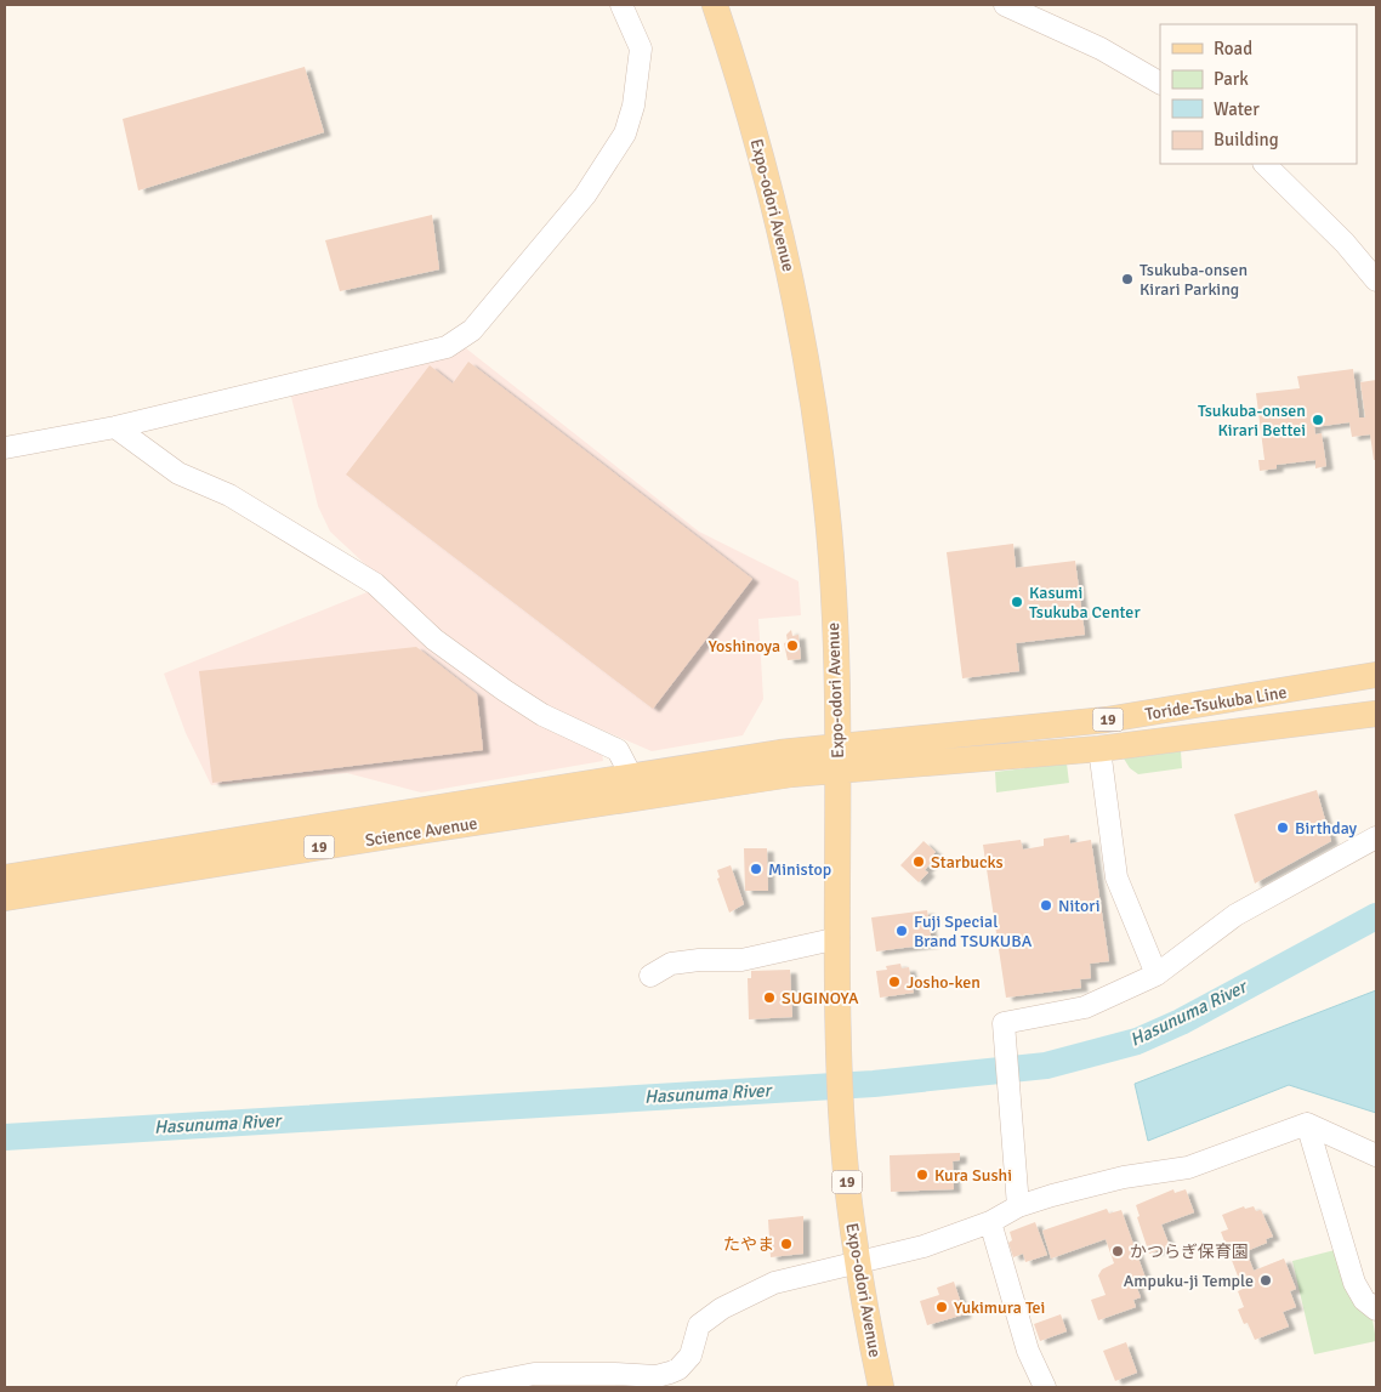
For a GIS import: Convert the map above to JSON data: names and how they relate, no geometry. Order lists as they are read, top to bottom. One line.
{"streets":{"main road":["Expo-odori Avenue","Toride-Tsukuba Line","19","Science Avenue"]},"crossings":[["Expo-odori Avenue","Toride-Tsukuba Line"],["Expo-odori Avenue","Science Avenue"],["Toride-Tsukuba Line","Science Avenue"]],"water":["Hasunuma River"],"places":["Tsukuba-onsen Kirari Parking","Tsukuba-onsen Kirari Bettei","Kasumi Tsukuba Center","Yoshinoya","Birthday","Starbucks","Ministop","Nitori","Fuji Special Brand TSUKUBA","Josho-ken","SUGINOYA","Kura Sushi","たやま","かつらぎ保育園","Ampuku-ji Temple","Yukimura Tei"],"legend":["Road","Park","Water","Building"]}
